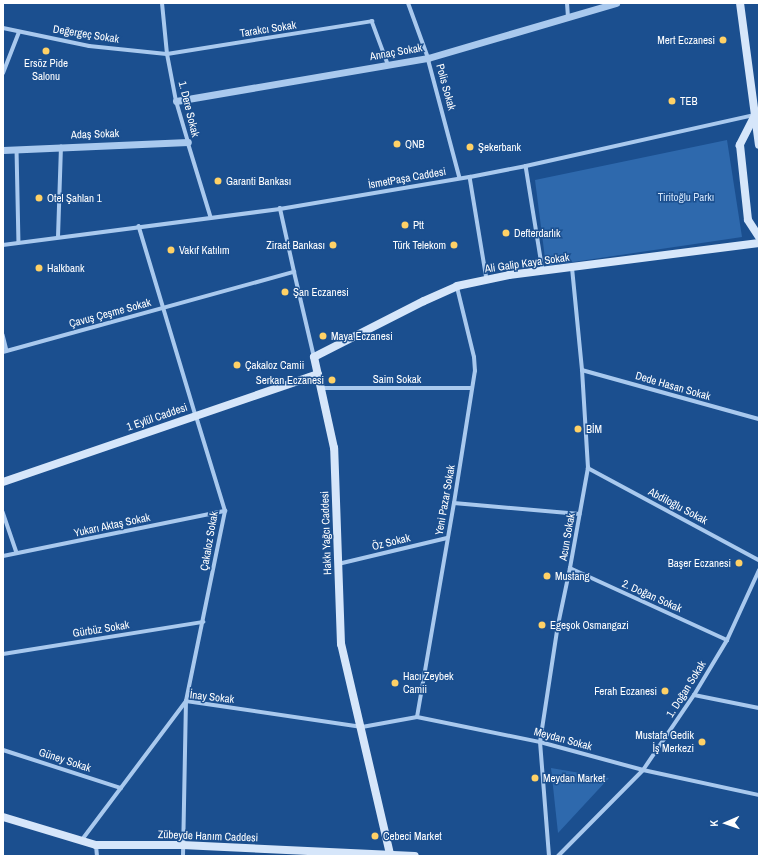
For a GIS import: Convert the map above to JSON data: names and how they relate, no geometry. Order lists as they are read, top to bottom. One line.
{"streets":{"main road":["Ali Galip Kaya Sokak","1 Eylül Caddesi","Hakkı Yağcı Caddesi","Zübeyde Hanım Caddesi"],"street":["Tarakcı Sokak","Değergeç Sokak","Annaç Sokak","Polis Sokak","1. Dere Sokak","Adaş Sokak","İsmetPaşa Caddesi","Çavuş Çeşme Sokak","Saim Sokak","Dede Hasan Sokak","Yeni Pazar Sokak","Abdiloğlu Sokak","Yukarı Aktaş Sokak","Acun Sokak","Çakaloz Sokak","Öz Sokak","2. Doğan Sokak","Gürbüz Sokak","1. Doğan Sokak","İnay Sokak","Meydan Sokak","Güney Sokak"]},"crossings":[["Tarakcı Sokak","Değergeç Sokak"],["Tarakcı Sokak","1. Dere Sokak"],["Değergeç Sokak","1. Dere Sokak"],["Annaç Sokak","Polis Sokak"],["Annaç Sokak","1. Dere Sokak"],["Polis Sokak","İsmetPaşa Caddesi"],["1. Dere Sokak","Adaş Sokak"],["1. Dere Sokak","İsmetPaşa Caddesi"],["İsmetPaşa Caddesi","Hakkı Yağcı Caddesi"],["İsmetPaşa Caddesi","Çakaloz Sokak"],["Ali Galip Kaya Sokak","Yeni Pazar Sokak"],["Ali Galip Kaya Sokak","Hakkı Yağcı Caddesi"],["Ali Galip Kaya Sokak","Acun Sokak"],["Çavuş Çeşme Sokak","Hakkı Yağcı Caddesi"],["Çavuş Çeşme Sokak","Çakaloz Sokak"],["Saim Sokak","Yeni Pazar Sokak"],["Saim Sokak","Hakkı Yağcı Caddesi"],["Dede Hasan Sokak","Acun Sokak"],["1 Eylül Caddesi","Hakkı Yağcı Caddesi"],["1 Eylül Caddesi","Çakaloz Sokak"],["Yeni Pazar Sokak","Öz Sokak"],["Yeni Pazar Sokak","Meydan Sokak"],["Abdiloğlu Sokak","Acun Sokak"],["Yukarı Aktaş Sokak","Çakaloz Sokak"],["Hakkı Yağcı Caddesi","Öz Sokak"],["Hakkı Yağcı Caddesi","İnay Sokak"],["Hakkı Yağcı Caddesi","Meydan Sokak"],["Hakkı Yağcı Caddesi","Zübeyde Hanım Caddesi"],["Acun Sokak","2. Doğan Sokak"],["Acun Sokak","Meydan Sokak"],["Çakaloz Sokak","Gürbüz Sokak"],["Çakaloz Sokak","İnay Sokak"],["Çakaloz Sokak","Zübeyde Hanım Caddesi"],["2. Doğan Sokak","1. Doğan Sokak"],["1. Doğan Sokak","Meydan Sokak"],["İnay Sokak","Meydan Sokak"],["İnay Sokak","Güney Sokak"],["İnay Sokak","Zübeyde Hanım Caddesi"]],"parks":["Tiritoğlu Parkı"],"places":["Mert Eczanesi","Ersöz Pide Salonu","TEB","QNB","Şekerbank","Garanti Bankası","Otel Şahlan 1","Ptt","Defterdarlık","Ziraat Bankası","Türk Telekom","Vakıf Katılım","Halkbank","Şan Eczanesi","Maya Eczanesi","Çakaloz Camii","Serkan Eczanesi","BİM","Başer Eczanesi","Mustang","Egeşok Osmangazi","Hacı Zeybek Camii","Ferah Eczanesi","Mustafa Gedik İş Merkezi","Meydan Market","Cebeci Market"],"north":"left"}
